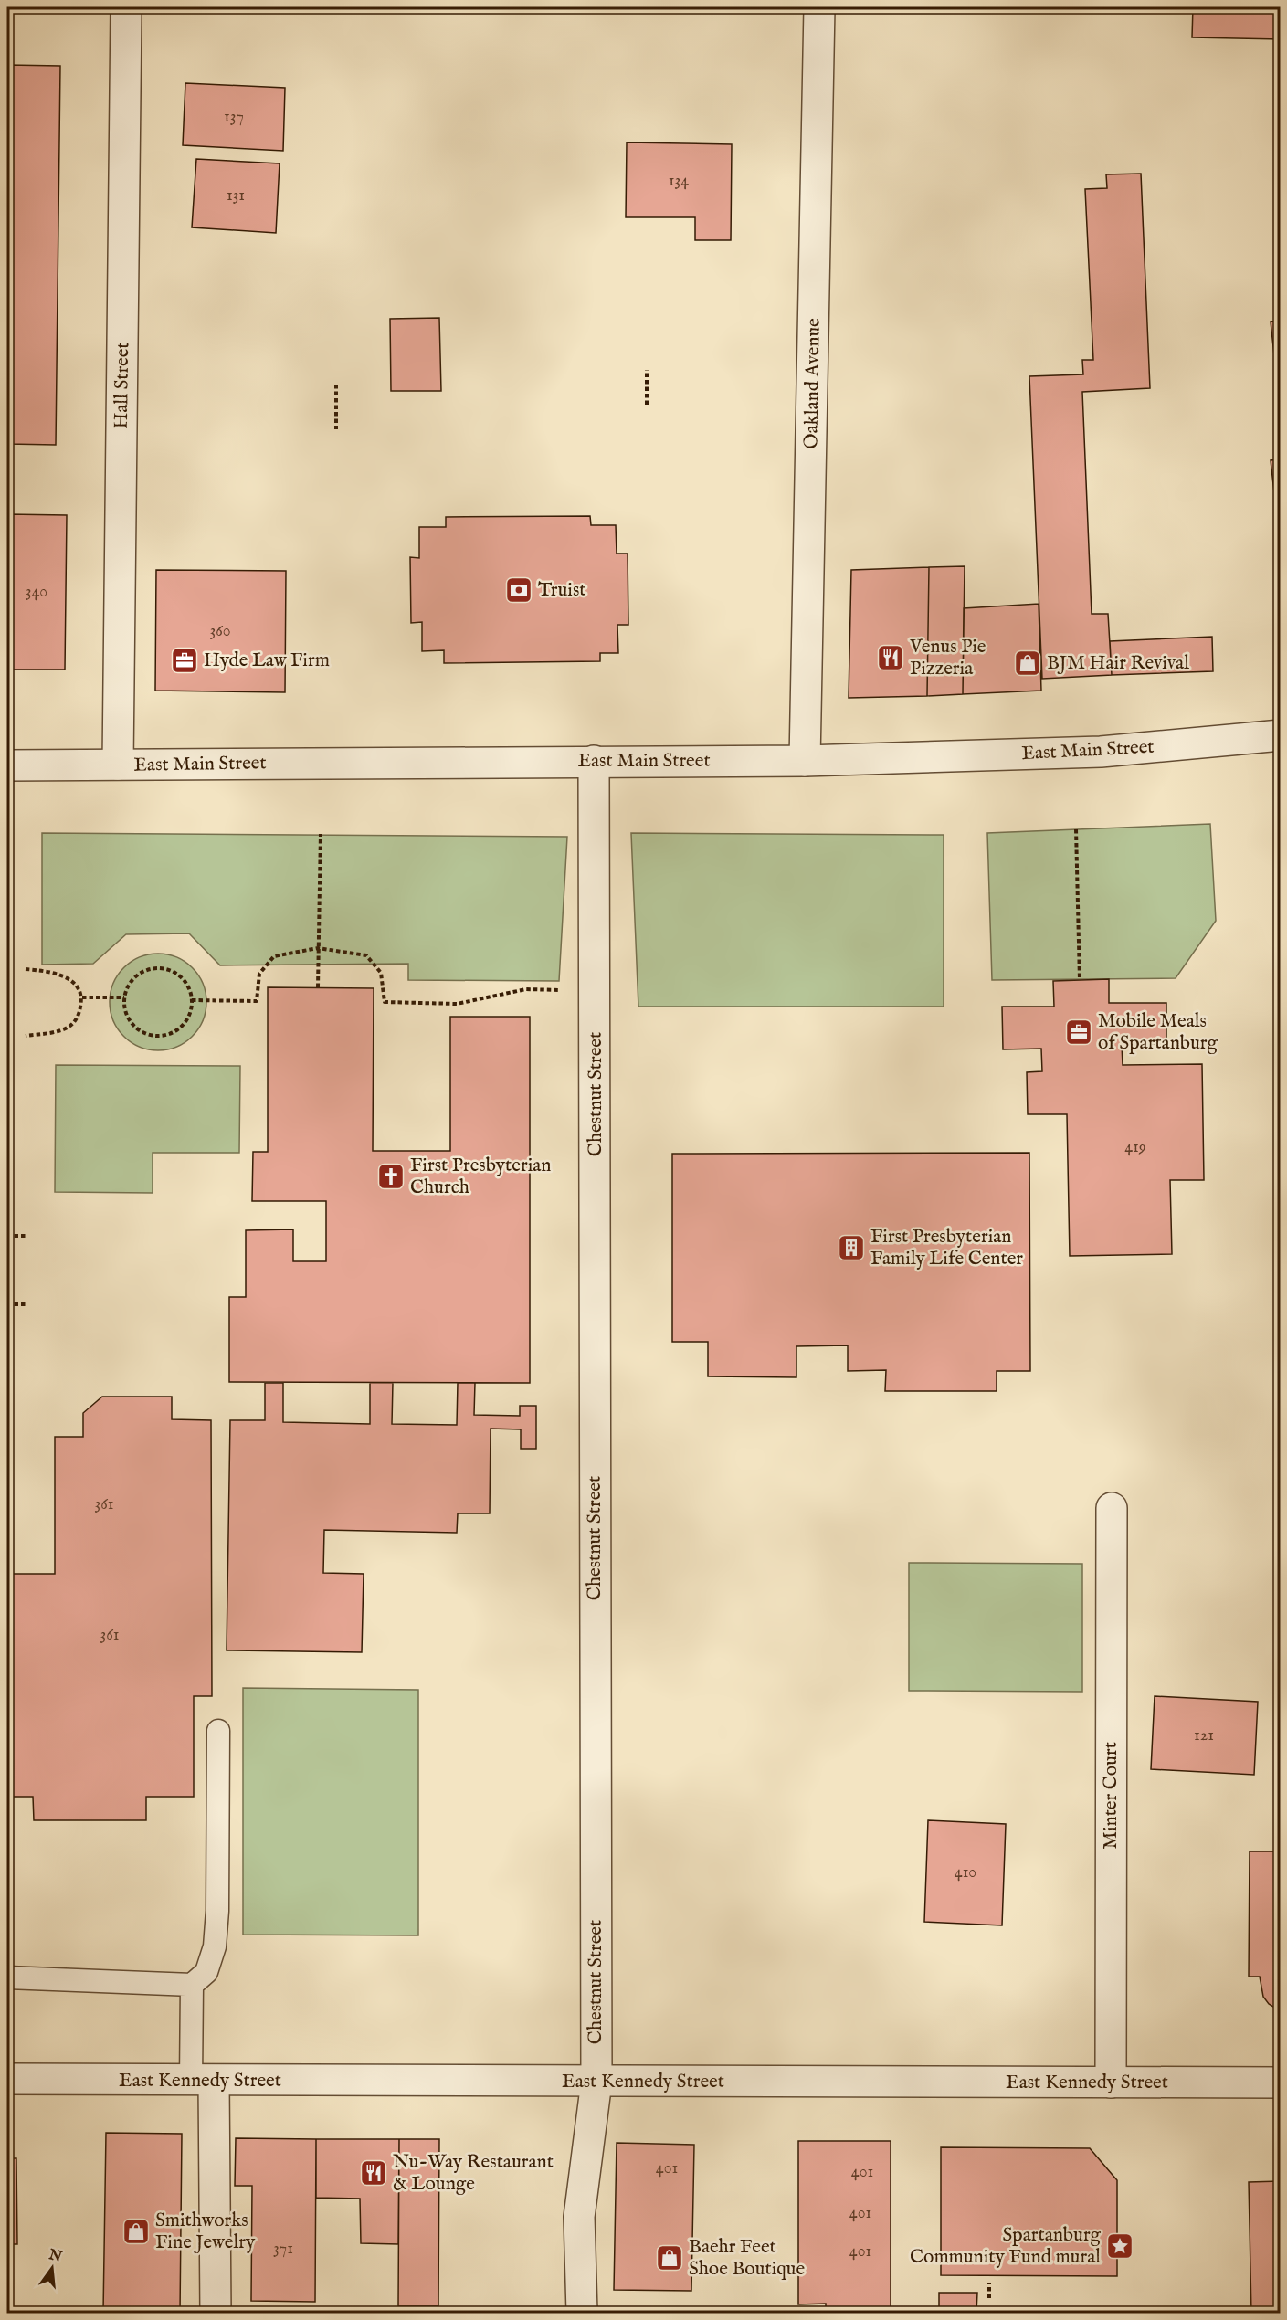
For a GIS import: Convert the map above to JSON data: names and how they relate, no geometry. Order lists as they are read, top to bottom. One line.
{"streets":{"street":["Oakland Avenue","Hall Street","East Main Street","Chestnut Street","Minter Court","East Kennedy Street"]},"crossings":[["Oakland Avenue","East Main Street"],["Hall Street","East Main Street"],["East Main Street","Chestnut Street"],["Chestnut Street","East Kennedy Street"],["Minter Court","East Kennedy Street"]],"places":{"bank":["Truist"],"restaurant":["Venus Pie Pizzeria","Nu-Way Restaurant & Lounge"],"office":["Hyde Law Firm","Mobile Meals of Spartanburg"],"shop":["BJM Hair Revival","Smithworks Fine Jewelry","Baehr Feet Shoe Boutique"],"church":["First Presbyterian Church"],"building":["First Presbyterian Family Life Center"],"place":["Spartanburg Community Fund mural"]},"house_numbers":["137","134","131","340","360","419","361","361","121","410","401","401","401","371","401"],"north":"top"}
